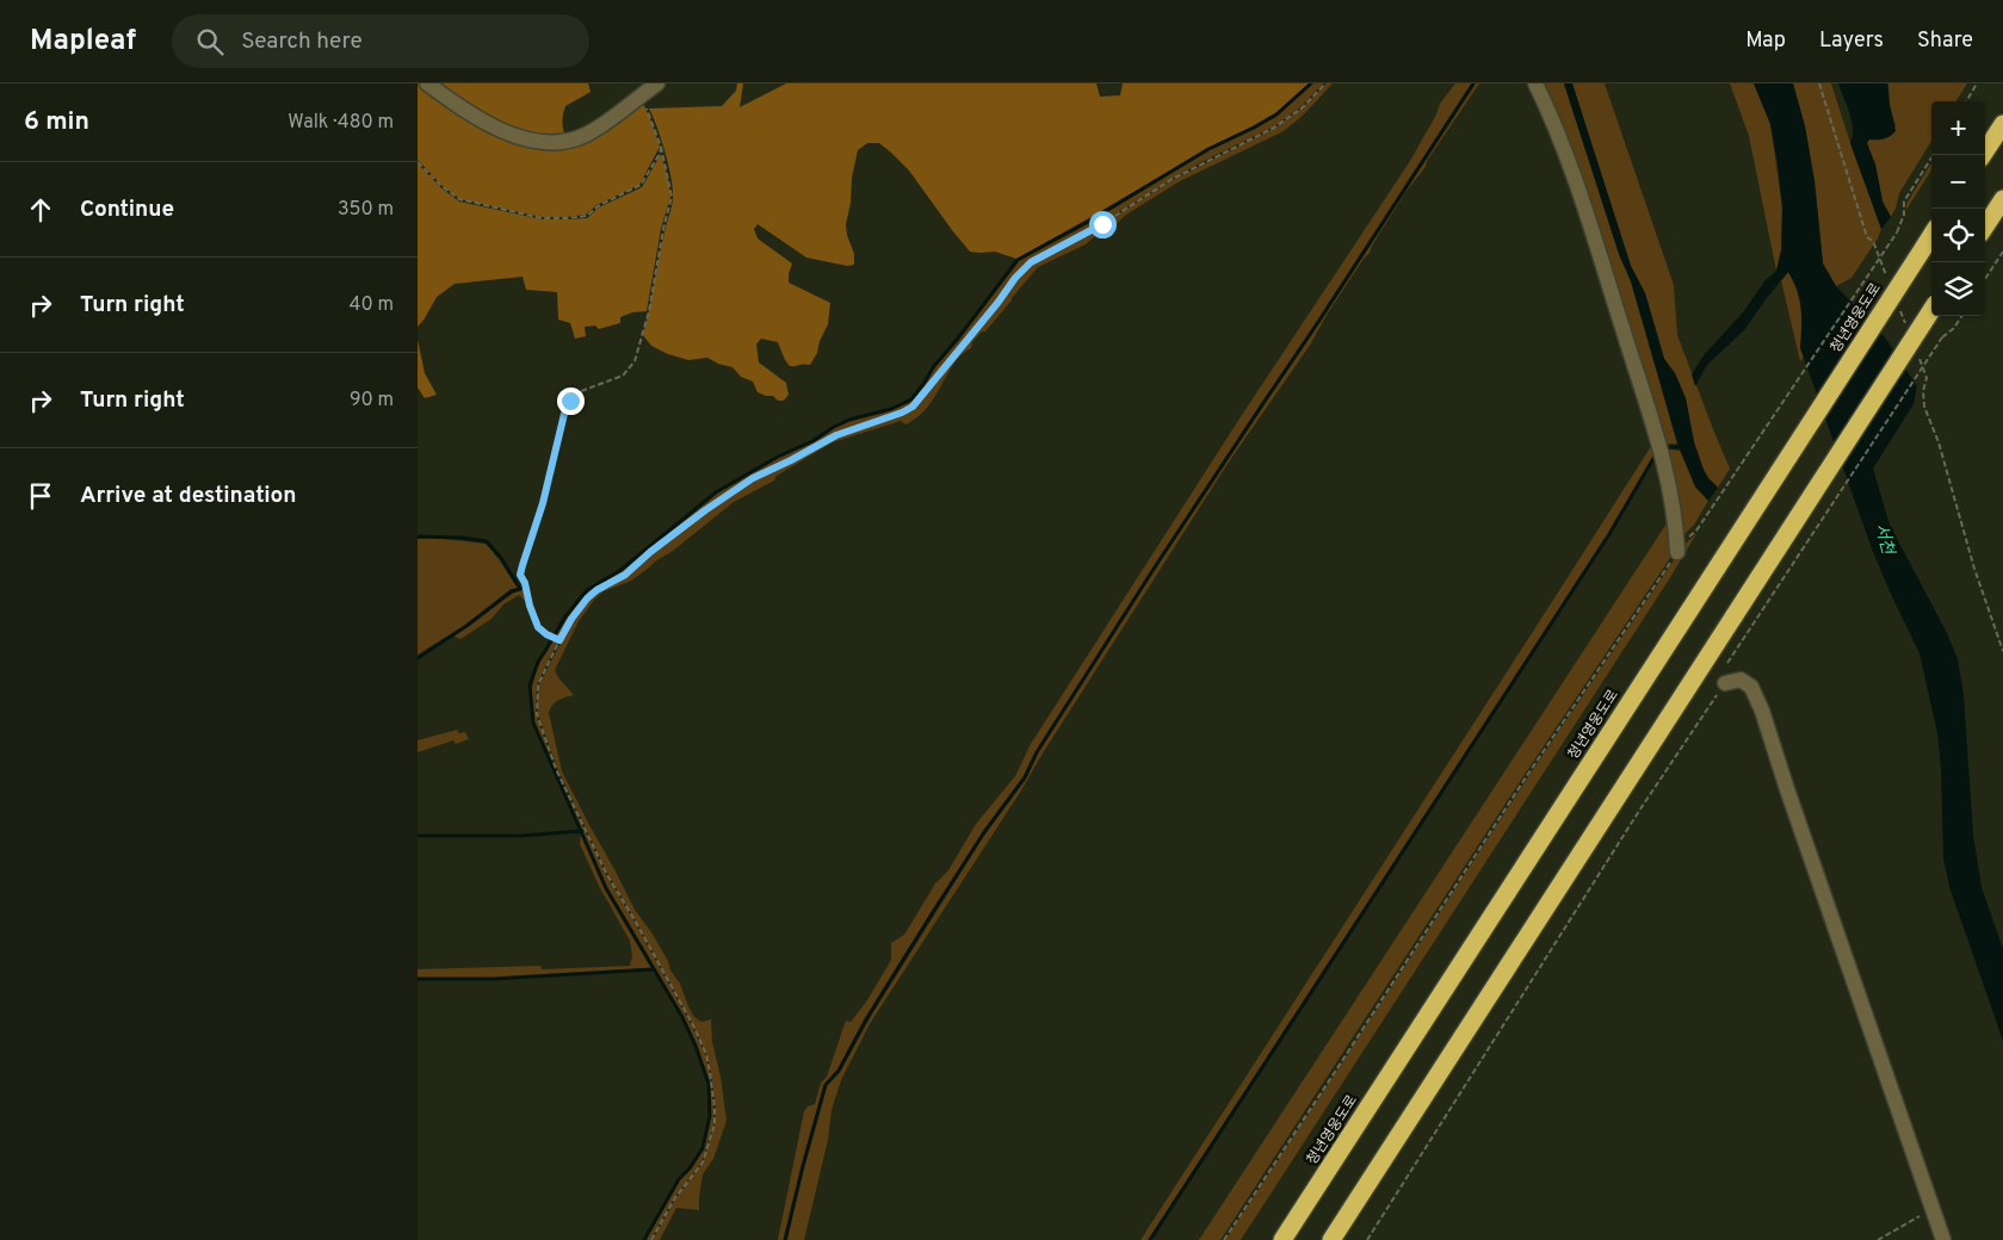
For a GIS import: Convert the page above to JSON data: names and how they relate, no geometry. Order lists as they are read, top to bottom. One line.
{"streets":{"highway":["청년영웅도로"]},"water":["서천"],"page":{"header":"Mapleaf","search":"Search here","nav":["Map","Layers","Share"],"heading":["6 min","Walk · 480 m"],"map_buttons":["+","−"],"list":[["Continue","350 m"],["Turn right","40 m"],["Turn right","90 m"],"Arrive at destination"]}}
